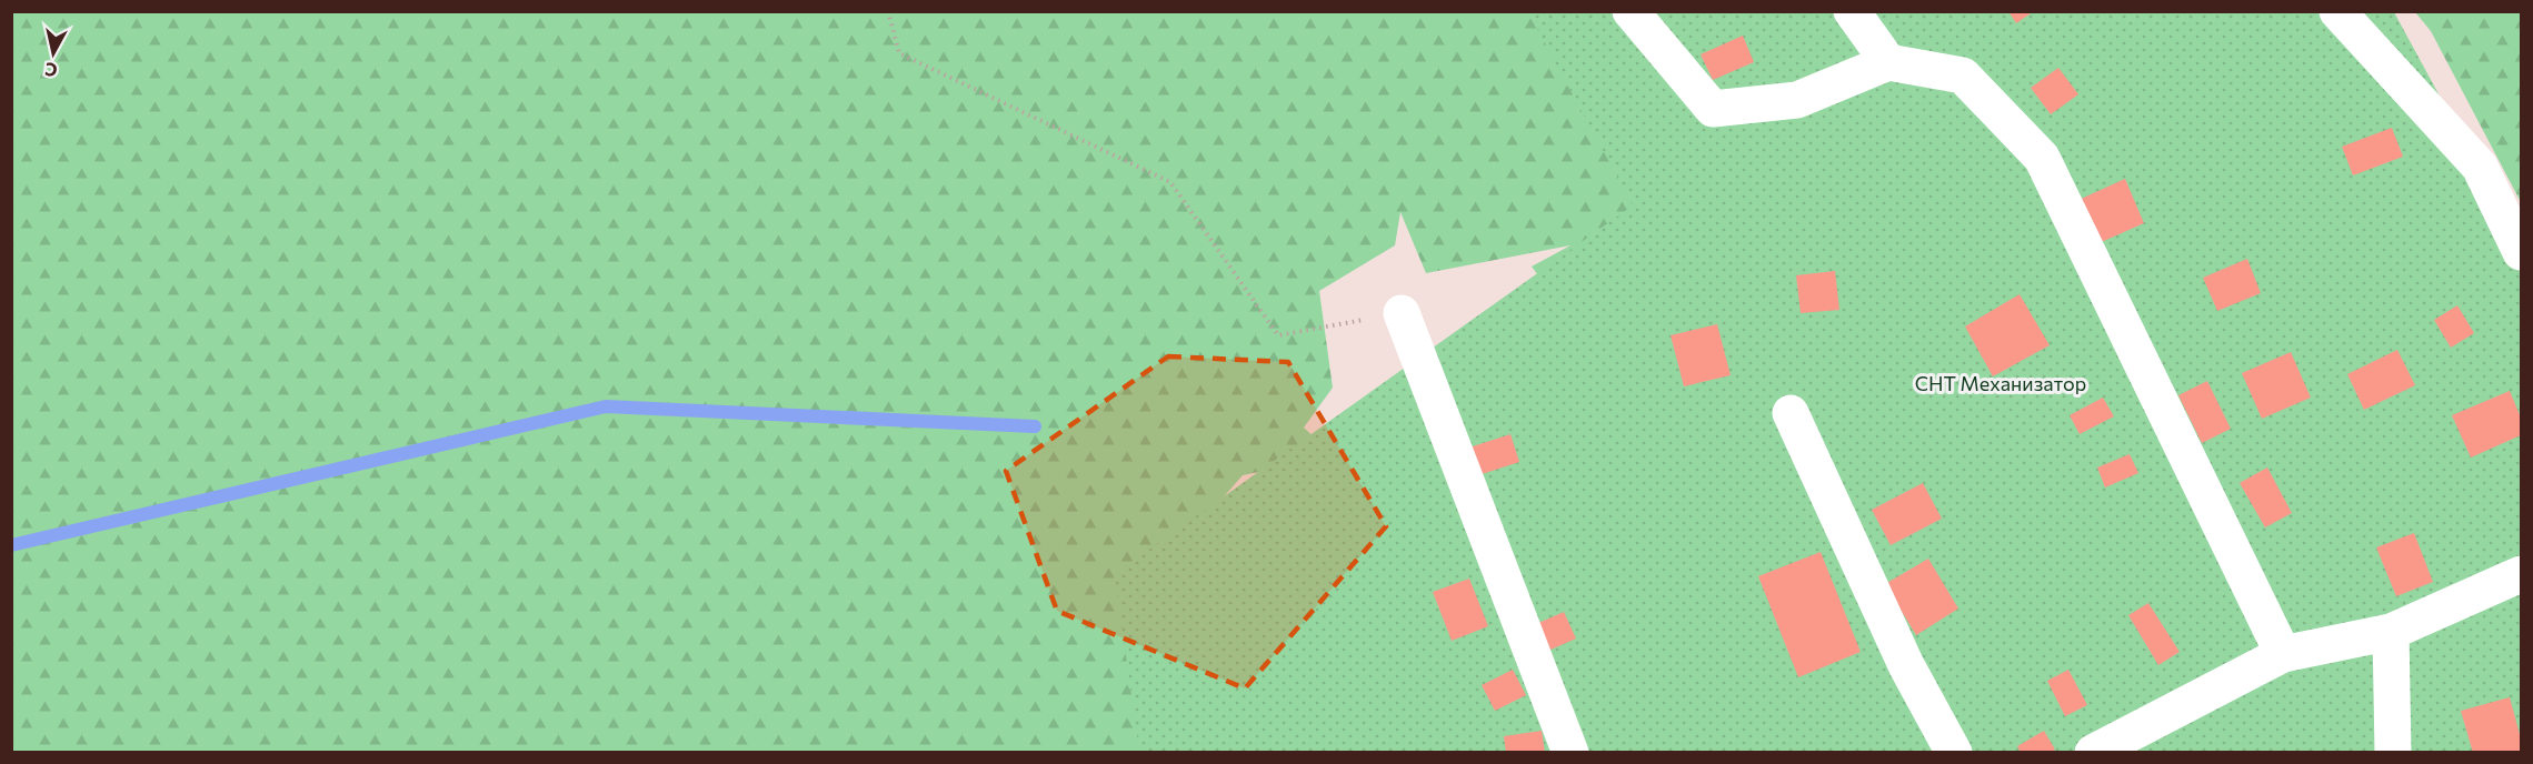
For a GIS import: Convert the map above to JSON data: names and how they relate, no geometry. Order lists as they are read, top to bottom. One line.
{"parks":["СНТ Механизатор"],"north":"bottom"}
